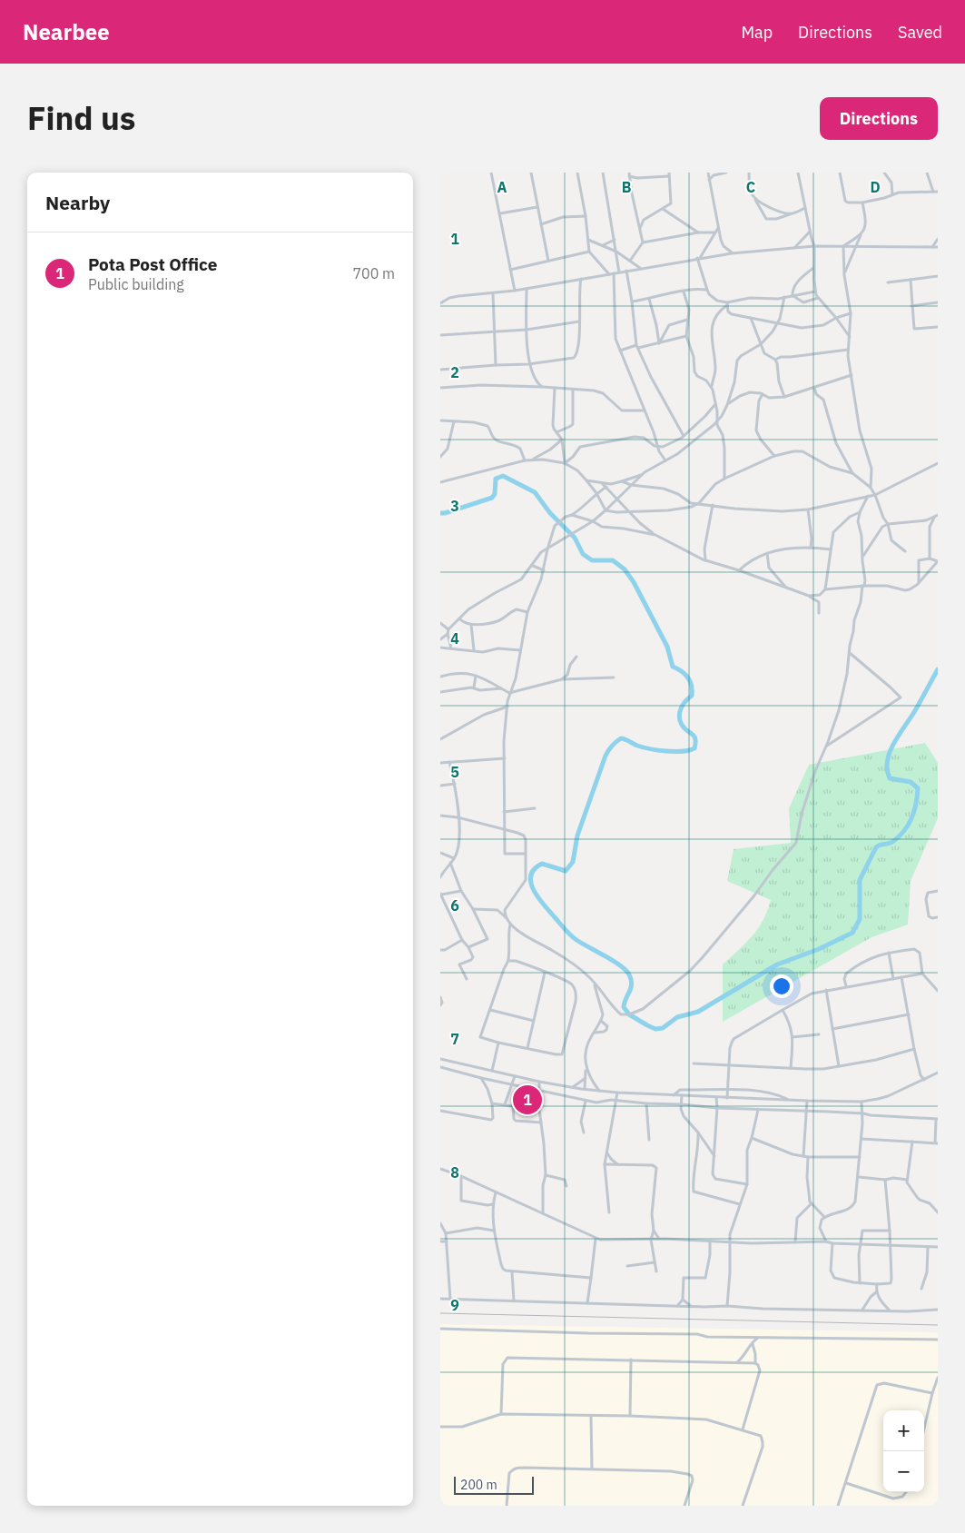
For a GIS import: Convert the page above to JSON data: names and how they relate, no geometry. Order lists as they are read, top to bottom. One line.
{"scale_bar":"200 m","page":{"header":"Nearbee","nav":["Map","Directions","Saved"],"title":"Find us","buttons":"Directions","heading":"Nearby","list":[{"mark":"1","name":"Pota Post Office","note":"Public building","value":"700 m"}],"pins":"1","map_buttons":["+","−"],"scale":"200 m"},"grid":{"columns":["A","B","C","D"],"rows":["1","2","3","4","5","6","7","8","9"]}}
